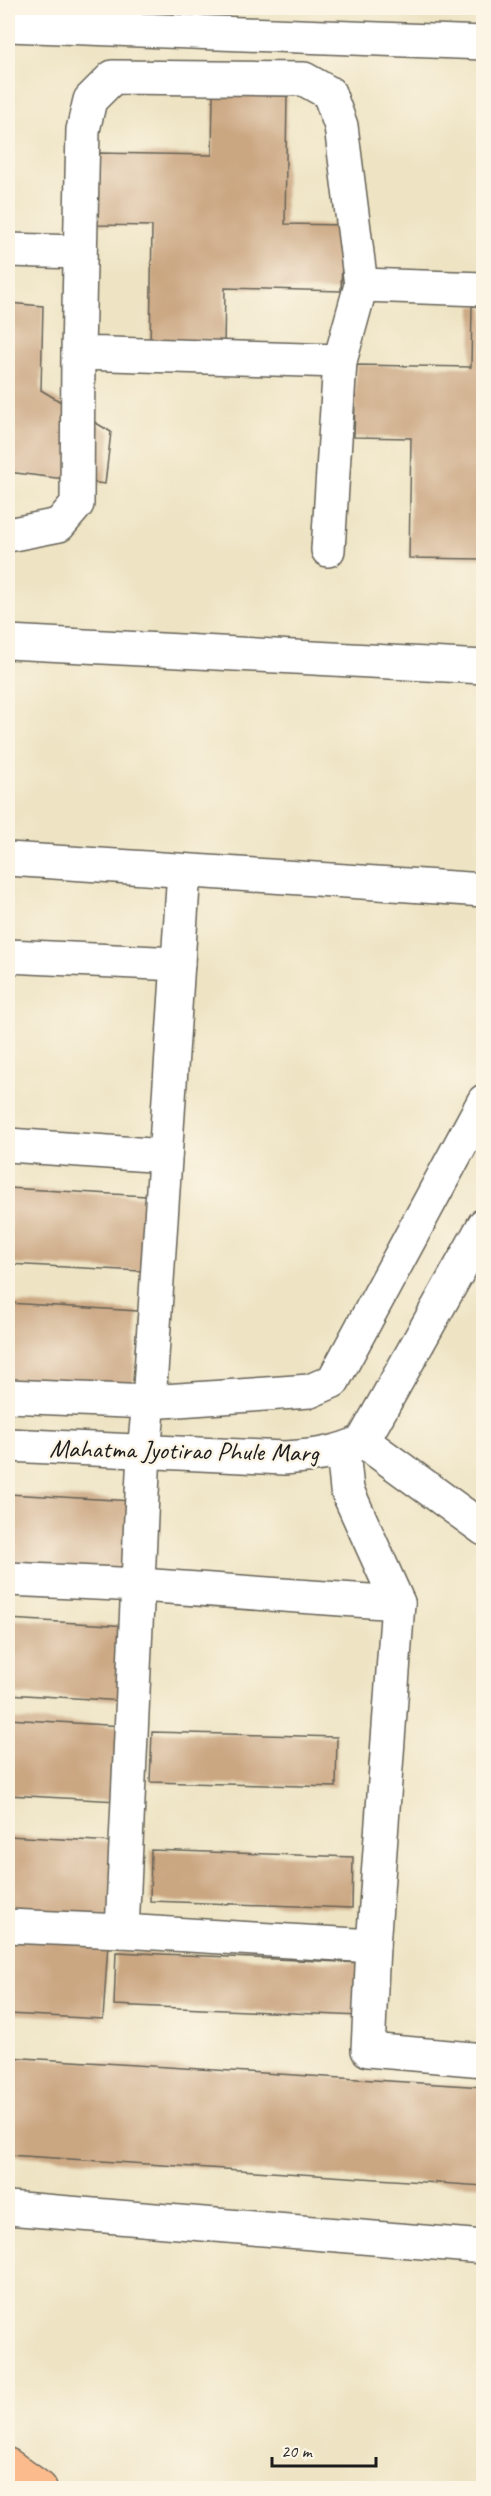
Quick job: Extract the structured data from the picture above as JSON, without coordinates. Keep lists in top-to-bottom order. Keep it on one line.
{"streets":{"street":["Mahatma Jyotirao Phule Marg"]},"scale_bar":"20 m"}
